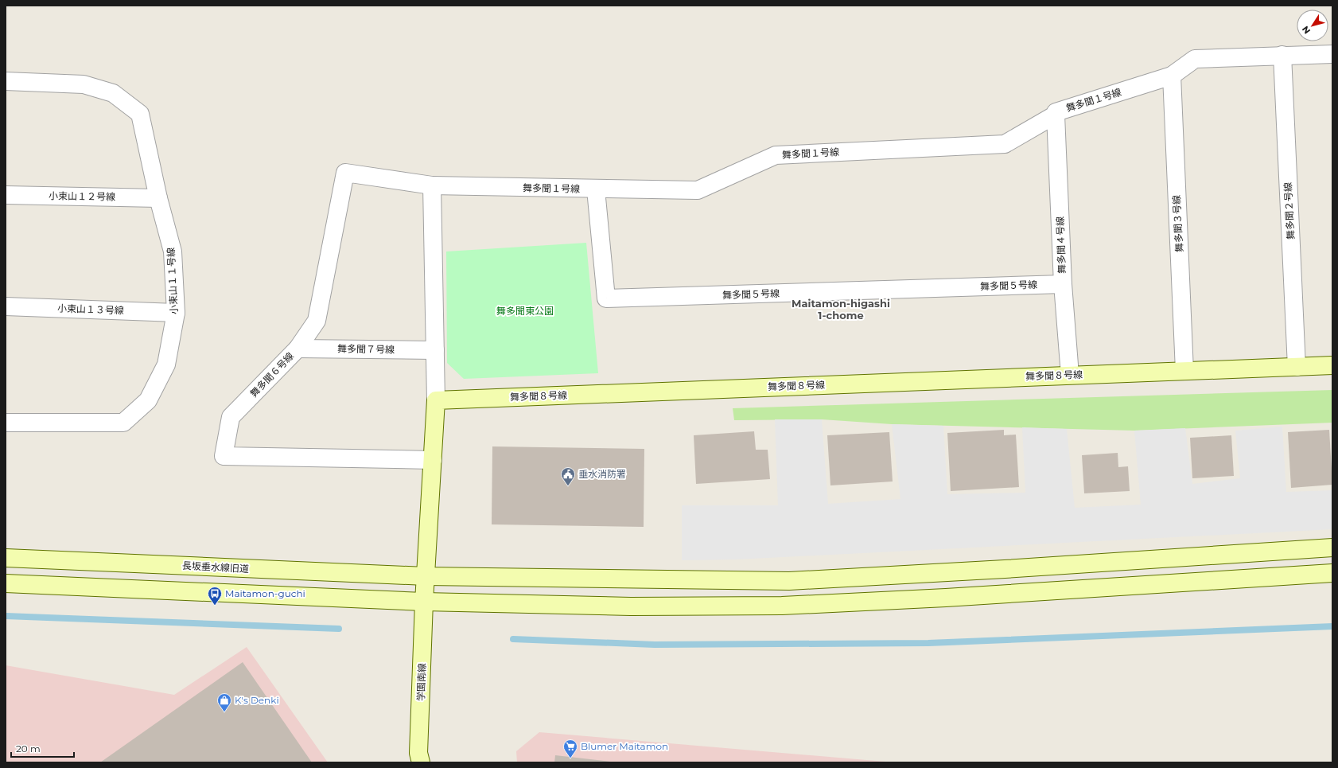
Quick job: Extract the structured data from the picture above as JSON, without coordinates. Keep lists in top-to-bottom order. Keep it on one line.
{"streets":{"street":["舞多聞１号線","小束山１２号線","舞多聞２号線","舞多聞３号線","舞多聞４号線","小束山１１号線","舞多聞５号線","小束山１３号線","舞多聞７号線","舞多聞６号線","舞多聞８号線","長坂垂水線旧道","学園南線"]},"crossings":[["舞多聞１号線","舞多聞２号線"],["舞多聞１号線","舞多聞３号線"],["舞多聞１号線","舞多聞４号線"],["舞多聞１号線","舞多聞５号線"],["舞多聞１号線","舞多聞６号線"],["小束山１２号線","小束山１１号線"],["舞多聞２号線","舞多聞８号線"],["舞多聞３号線","舞多聞８号線"],["舞多聞４号線","舞多聞５号線"],["舞多聞４号線","舞多聞８号線"],["小束山１１号線","小束山１３号線"],["舞多聞７号線","舞多聞６号線"],["長坂垂水線旧道","学園南線"]],"districts":["Maitamon-higashi 1-chome"],"parks":["舞多聞東公園"],"places":{"public building":["垂水消防署"],"bus stop":["Maitamon-guchi"],"shop":["K's Denki"],"supermarket":["Blumer Maitamon"]},"scale_bar":"20 m","north":"bottom left"}
